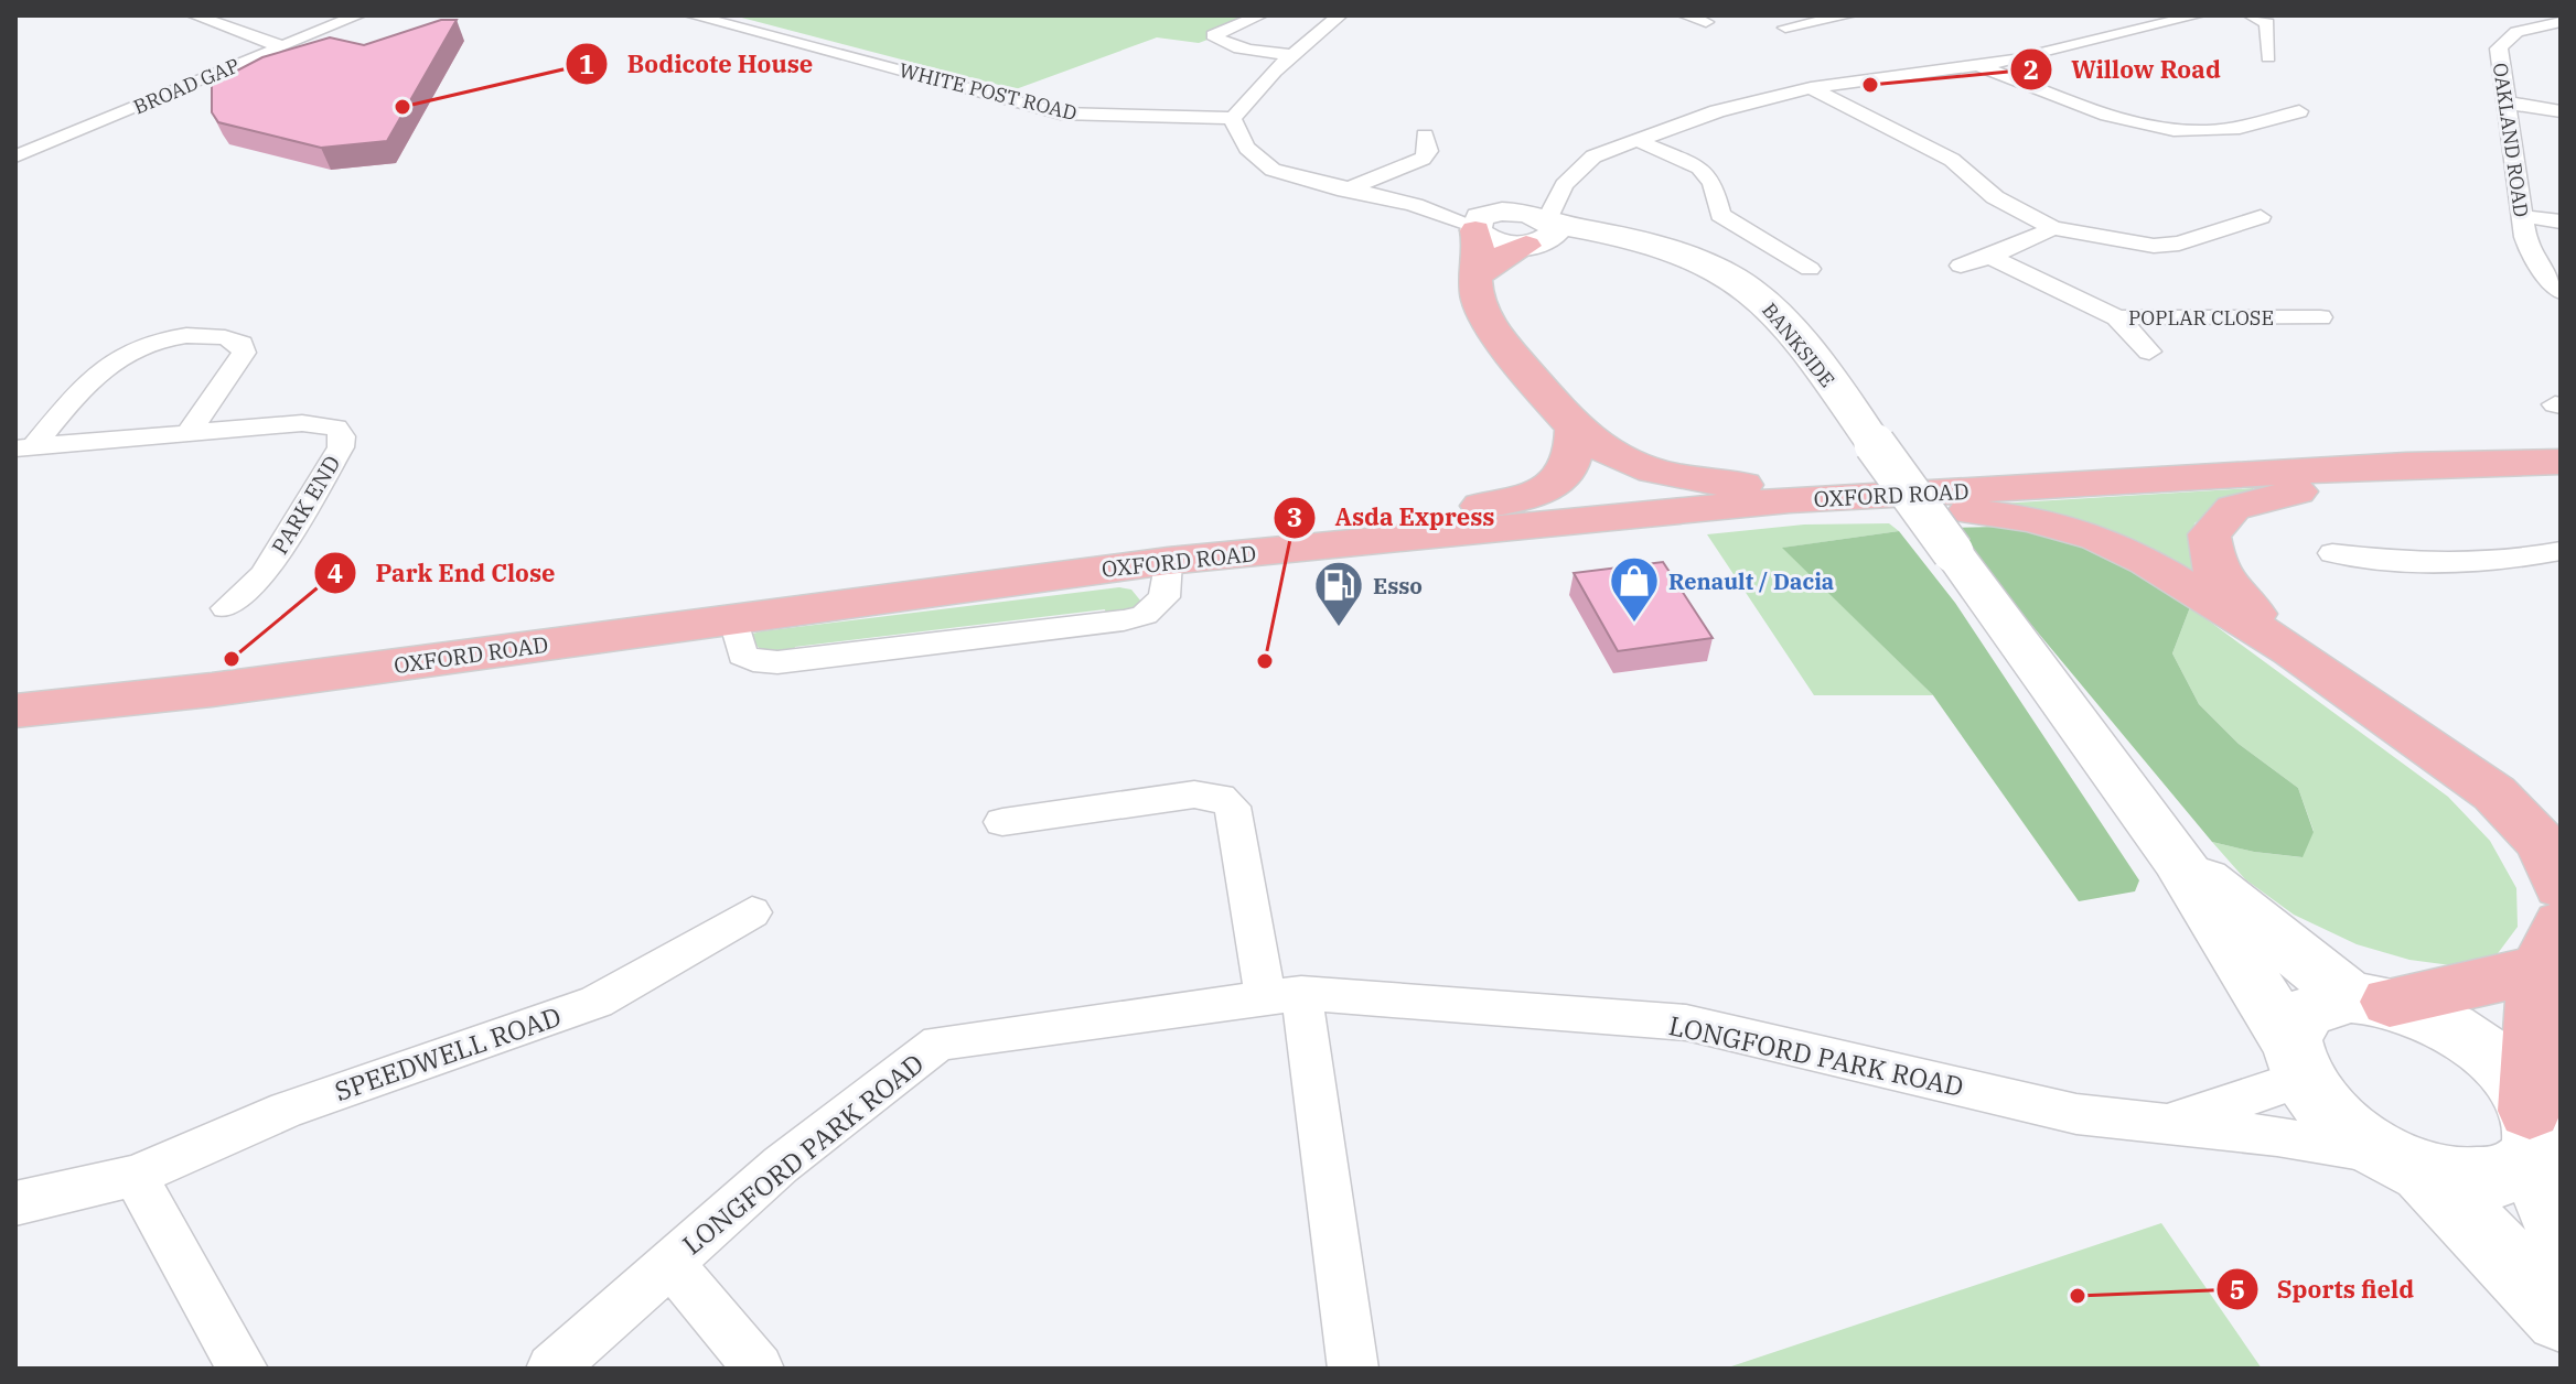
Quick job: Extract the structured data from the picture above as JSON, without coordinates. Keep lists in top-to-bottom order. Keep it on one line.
{"streets":{"main road":["OXFORD ROAD"],"street":["BROAD GAP","WHITE POST ROAD","OAKLAND ROAD","POPLAR CLOSE","BANKSIDE","PARK END","SPEEDWELL ROAD","LONGFORD PARK ROAD"]},"places":{"other":["Willow Road","Bodicote House","Park End Close","Asda Express","Sports field"],"shop":["Renault / Dacia"],"fuel station":["Esso"]}}
